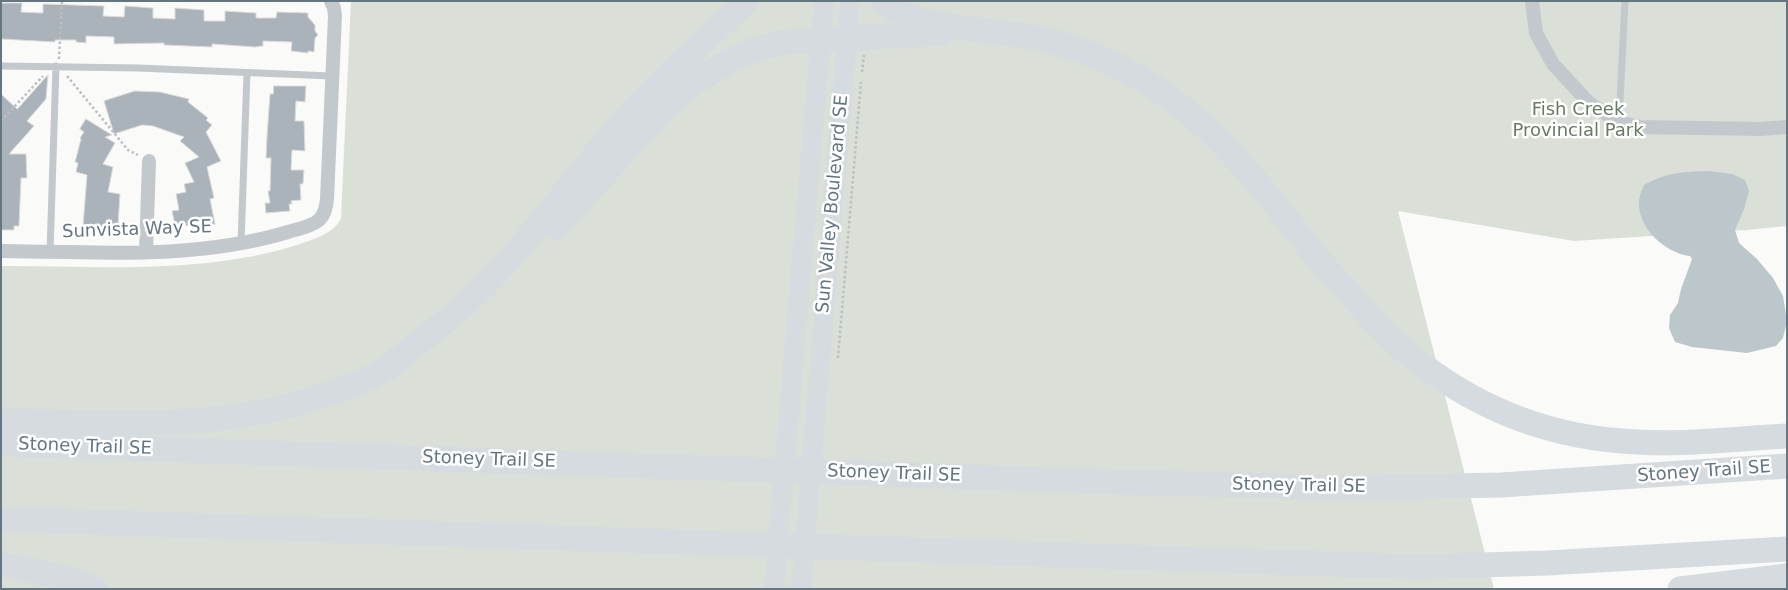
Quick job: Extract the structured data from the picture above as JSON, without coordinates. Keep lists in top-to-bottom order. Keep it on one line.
{"streets":{"highway":["Stoney Trail SE"],"main road":["Sun Valley Boulevard SE"],"street":["Sunvista Way SE"]},"parks":["Fish Creek Provincial Park"]}
